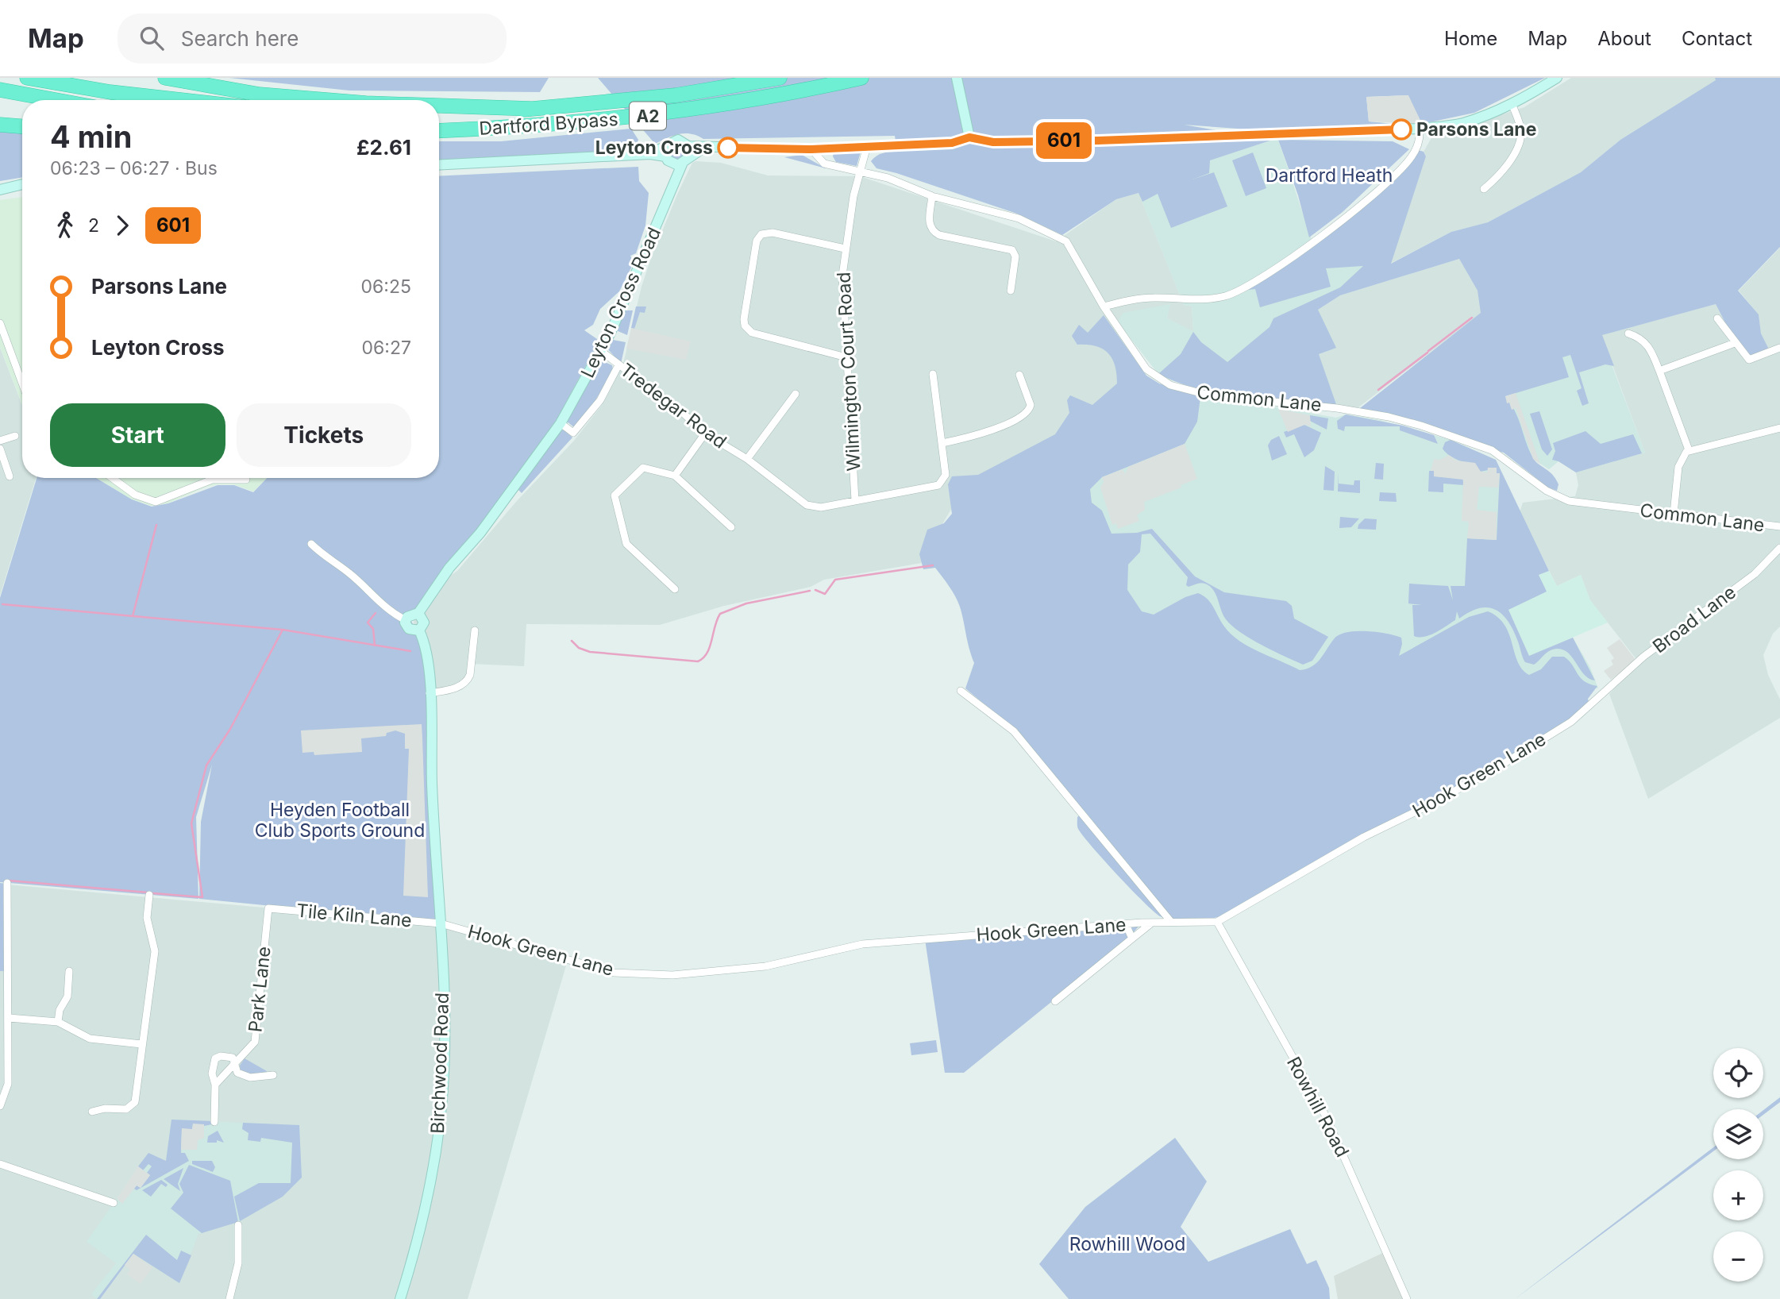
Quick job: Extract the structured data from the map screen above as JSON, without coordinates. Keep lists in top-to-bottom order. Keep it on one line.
{"streets":{"highway":["A2","Dartford Bypass"],"street":["Leyton Cross Road","Wilmington Court Road","Common Lane","Tredegar Road","Broad Lane","Hook Green Lane","Tile Kiln Lane","Park Lane","Birchwood Road","Rowhill Road"]},"crossings":[["Leyton Cross Road","Tredegar Road"],["Wilmington Court Road","Common Lane"],["Wilmington Court Road","Tredegar Road"],["Broad Lane","Hook Green Lane"],["Hook Green Lane","Tile Kiln Lane"],["Hook Green Lane","Birchwood Road"],["Hook Green Lane","Rowhill Road"],["Tile Kiln Lane","Park Lane"],["Tile Kiln Lane","Birchwood Road"]],"parks":["Dartford Heath","Heyden Football Club Sports Ground","Rowhill Wood"],"places":["Parsons Lane","Leyton Cross"],"lines":["bus line 601"],"page":{"header":"Map","search":"Search here","nav":["Home","Map","About","Contact"],"on_map":"601","heading":["4 min","06:23 – 06:27 · Bus","£2.61"],"legs":["2","601"],"list":[{"name":"Parsons Lane","value":"06:25"},{"name":"Leyton Cross","value":"06:27"}],"buttons":["Start","Tickets"],"map_buttons":["+","−"]}}
